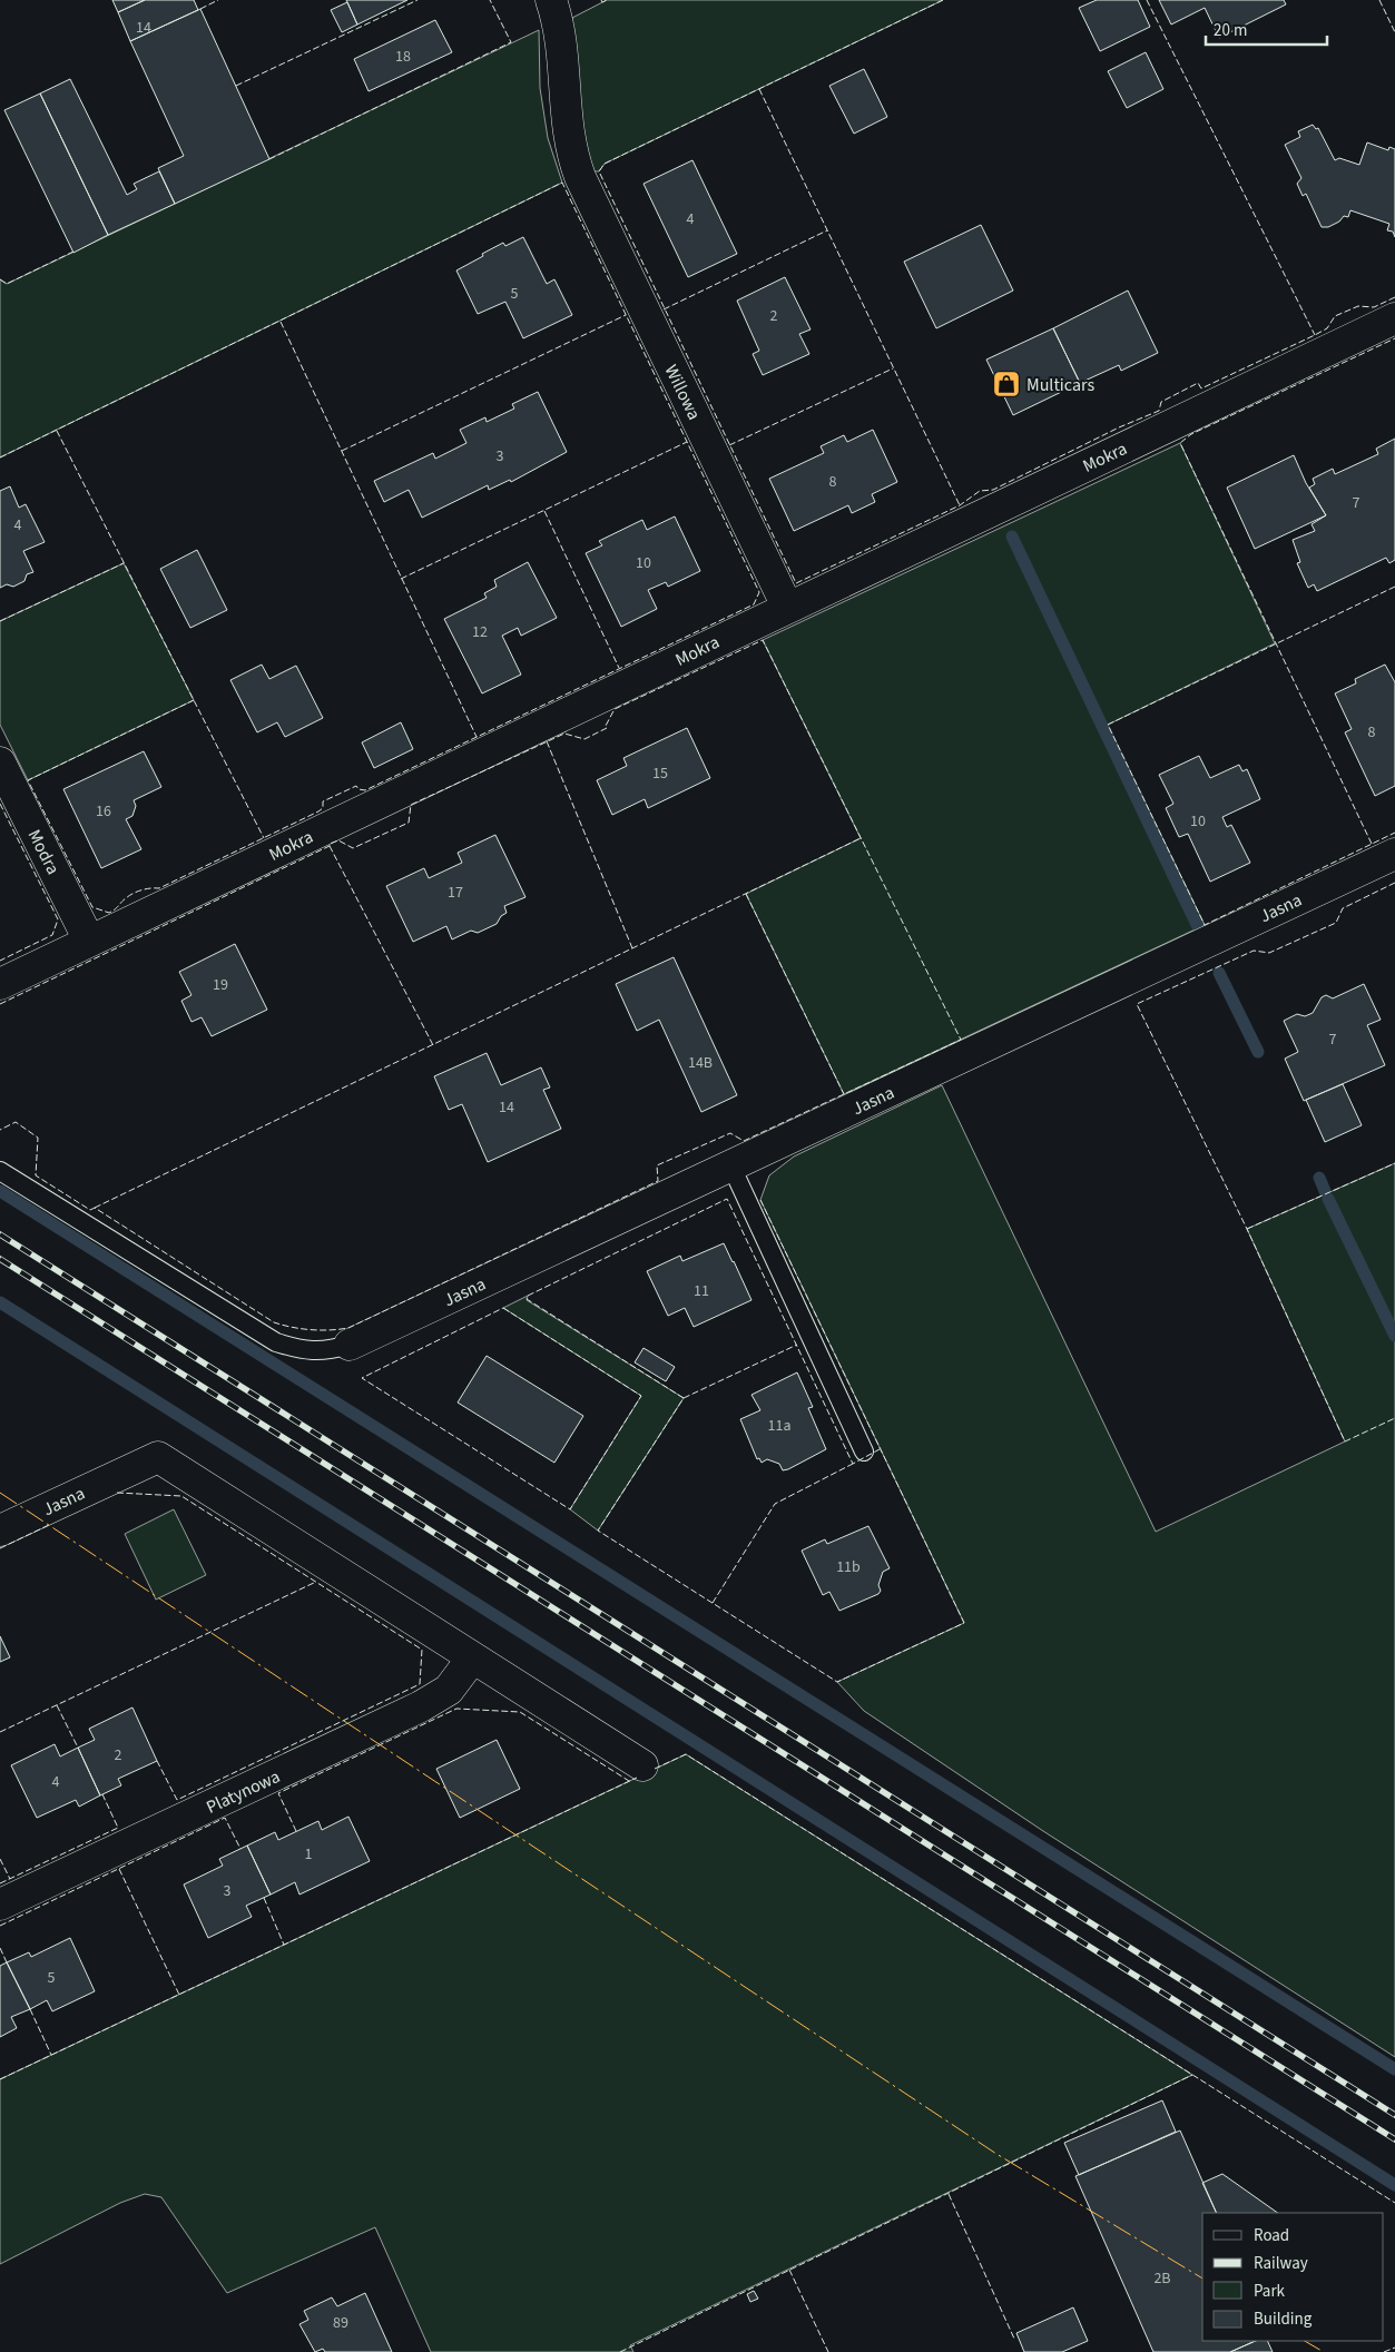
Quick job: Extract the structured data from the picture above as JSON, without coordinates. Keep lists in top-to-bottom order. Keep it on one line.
{"streets":{"street":["Willowa","Mokra","Modra","Jasna","Platynowa"]},"crossings":[["Willowa","Mokra"],["Mokra","Modra"],["Jasna","Platynowa"]],"places":{"shop":["Multicars"]},"house_numbers":["14","18","4","5","2","3","8","7","4","10","12","8","15","16","10","17","19","7","14B","14","11","11a","11b","2","4","1","3","5","2B","89"],"legend":["Road","Railway","Park","Building"],"scale_bar":"20 m"}
